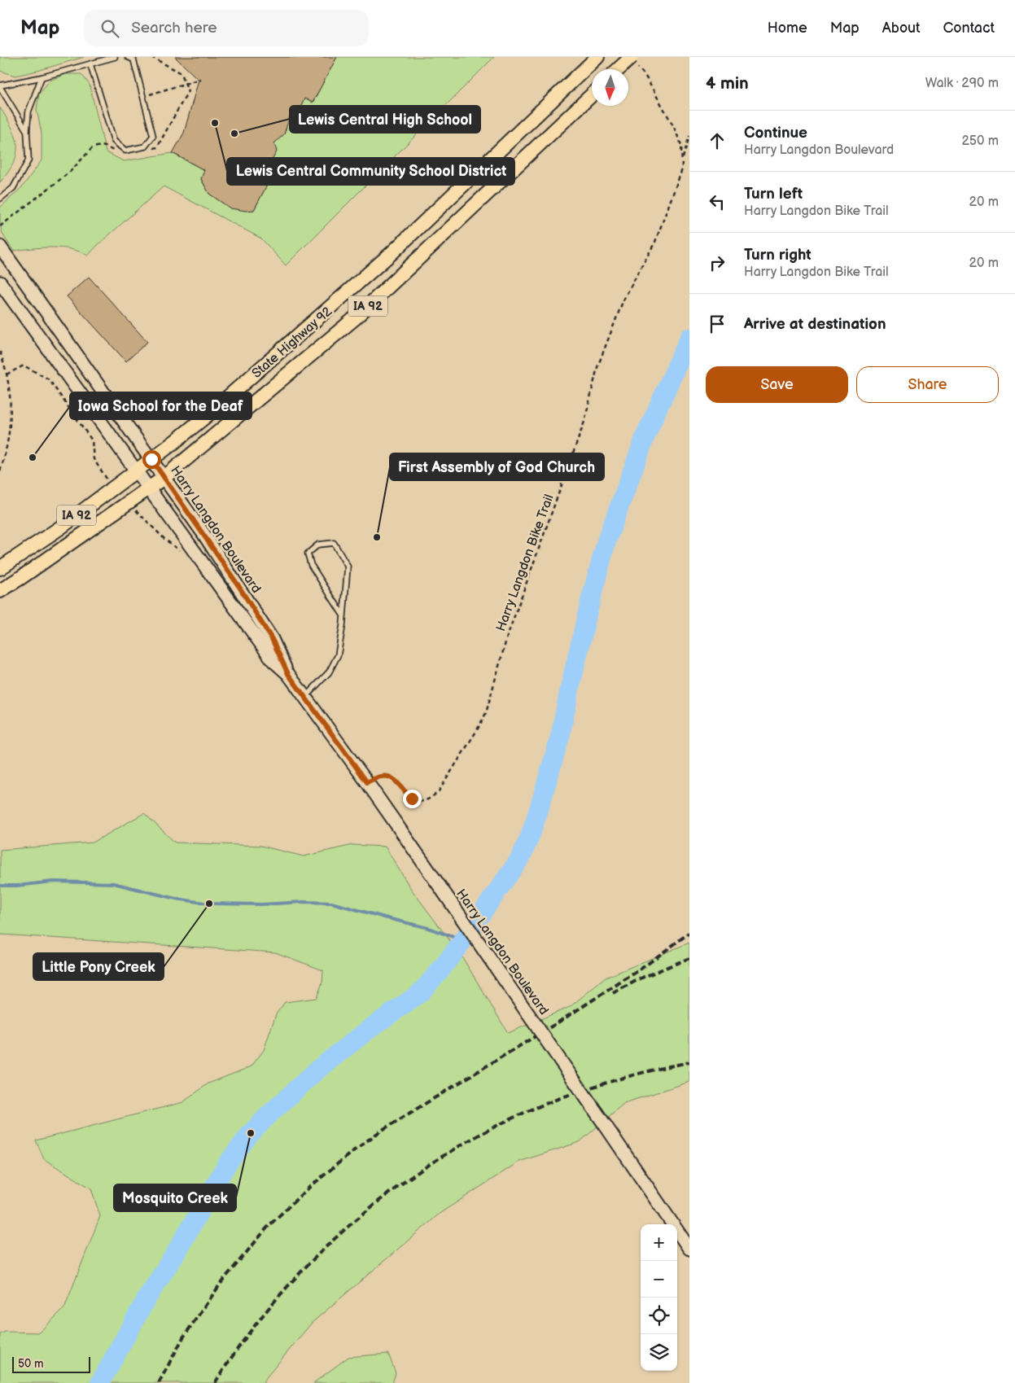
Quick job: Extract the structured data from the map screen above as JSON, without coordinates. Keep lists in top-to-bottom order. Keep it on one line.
{"streets":{"main road":["IA 92","State Highway 92","Harry Langdon Boulevard"],"path":["Harry Langdon Bike Trail"]},"crossings":[["State Highway 92","Harry Langdon Boulevard"],["Harry Langdon Boulevard","Harry Langdon Bike Trail"]],"places":["Lewis Central Community School District","Lewis Central High School","Iowa School for the Deaf","First Assembly of God Church","Little Pony Creek","Mosquito Creek"],"scale_bar":"50 m","north":"bottom","page":{"header":"Map","search":"Search here","nav":["Home","Map","About","Contact"],"heading":["4 min","Walk · 290 m"],"list":[["Continue","Harry Langdon Boulevard","250 m"],["Turn left","Harry Langdon Bike Trail","20 m"],["Turn right","Harry Langdon Bike Trail","20 m"],"Arrive at destination"],"buttons":["Save","Share"],"map_buttons":["+","−"],"scale":"50 m"}}
